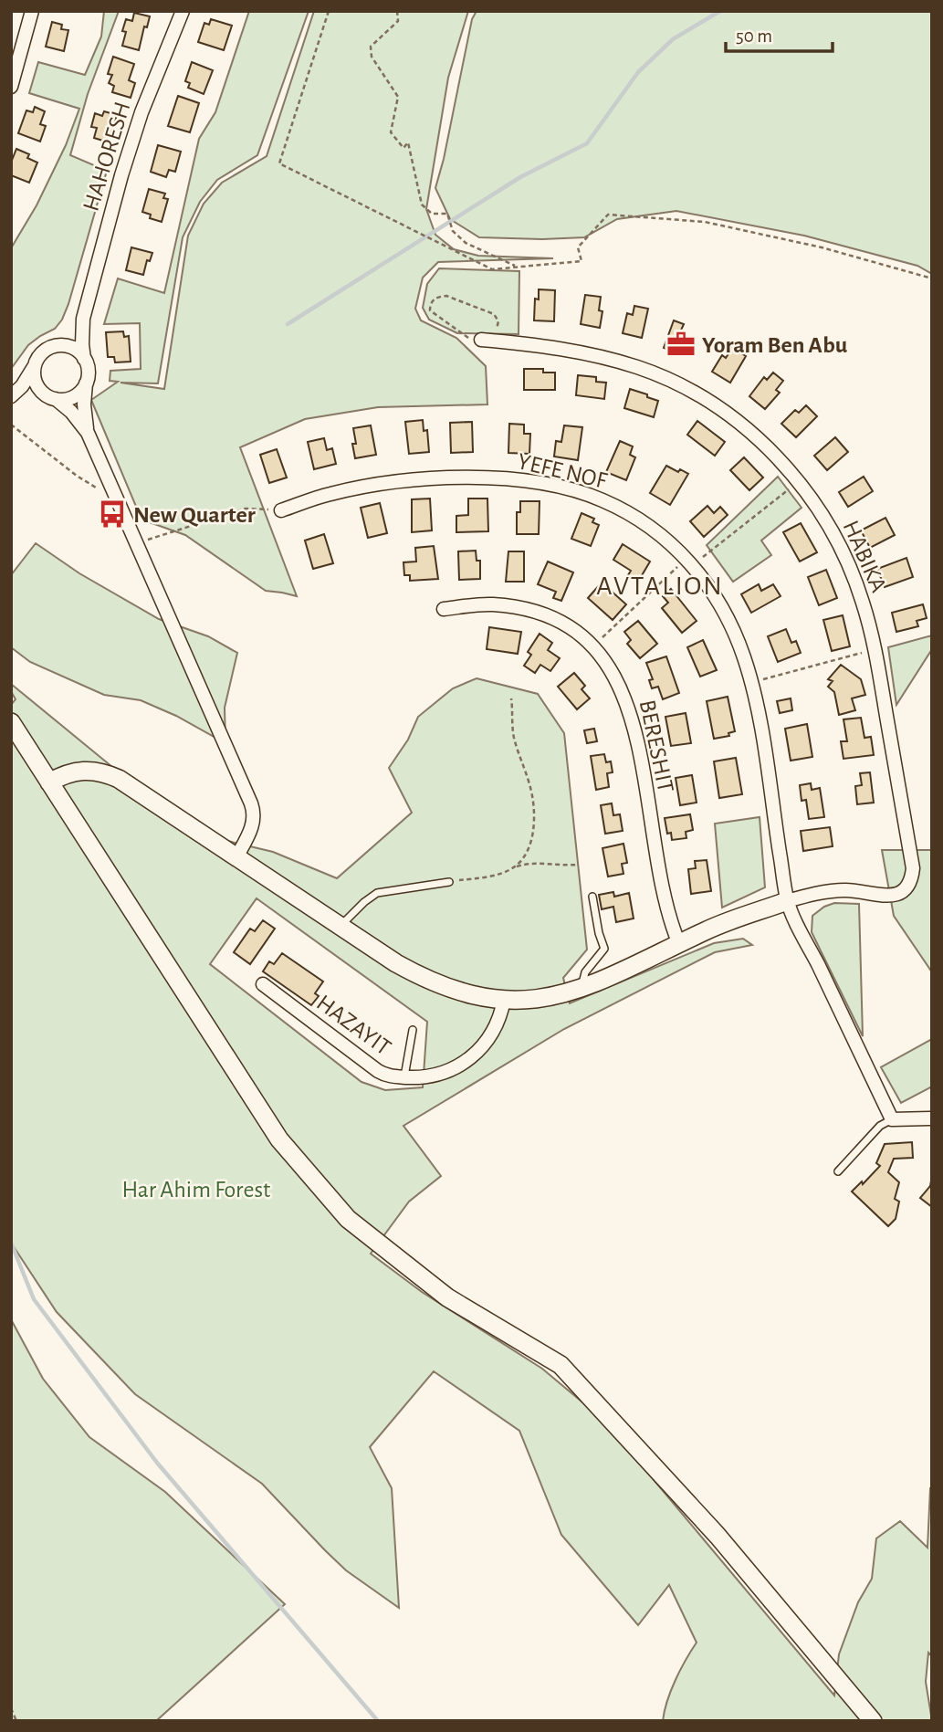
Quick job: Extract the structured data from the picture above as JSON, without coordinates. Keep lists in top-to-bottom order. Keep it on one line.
{"streets":{"street":["HAHORESH","YEFE NOF","HABIKA","BERESHIT","HAZAYIT"]},"crossings":[["YEFE NOF","HABIKA"]],"districts":["AVTALION"],"parks":["Har Ahim Forest"],"places":{"office":["Yoram Ben Abu"],"bus stop":["New Quarter"]},"scale_bar":"50 m"}
